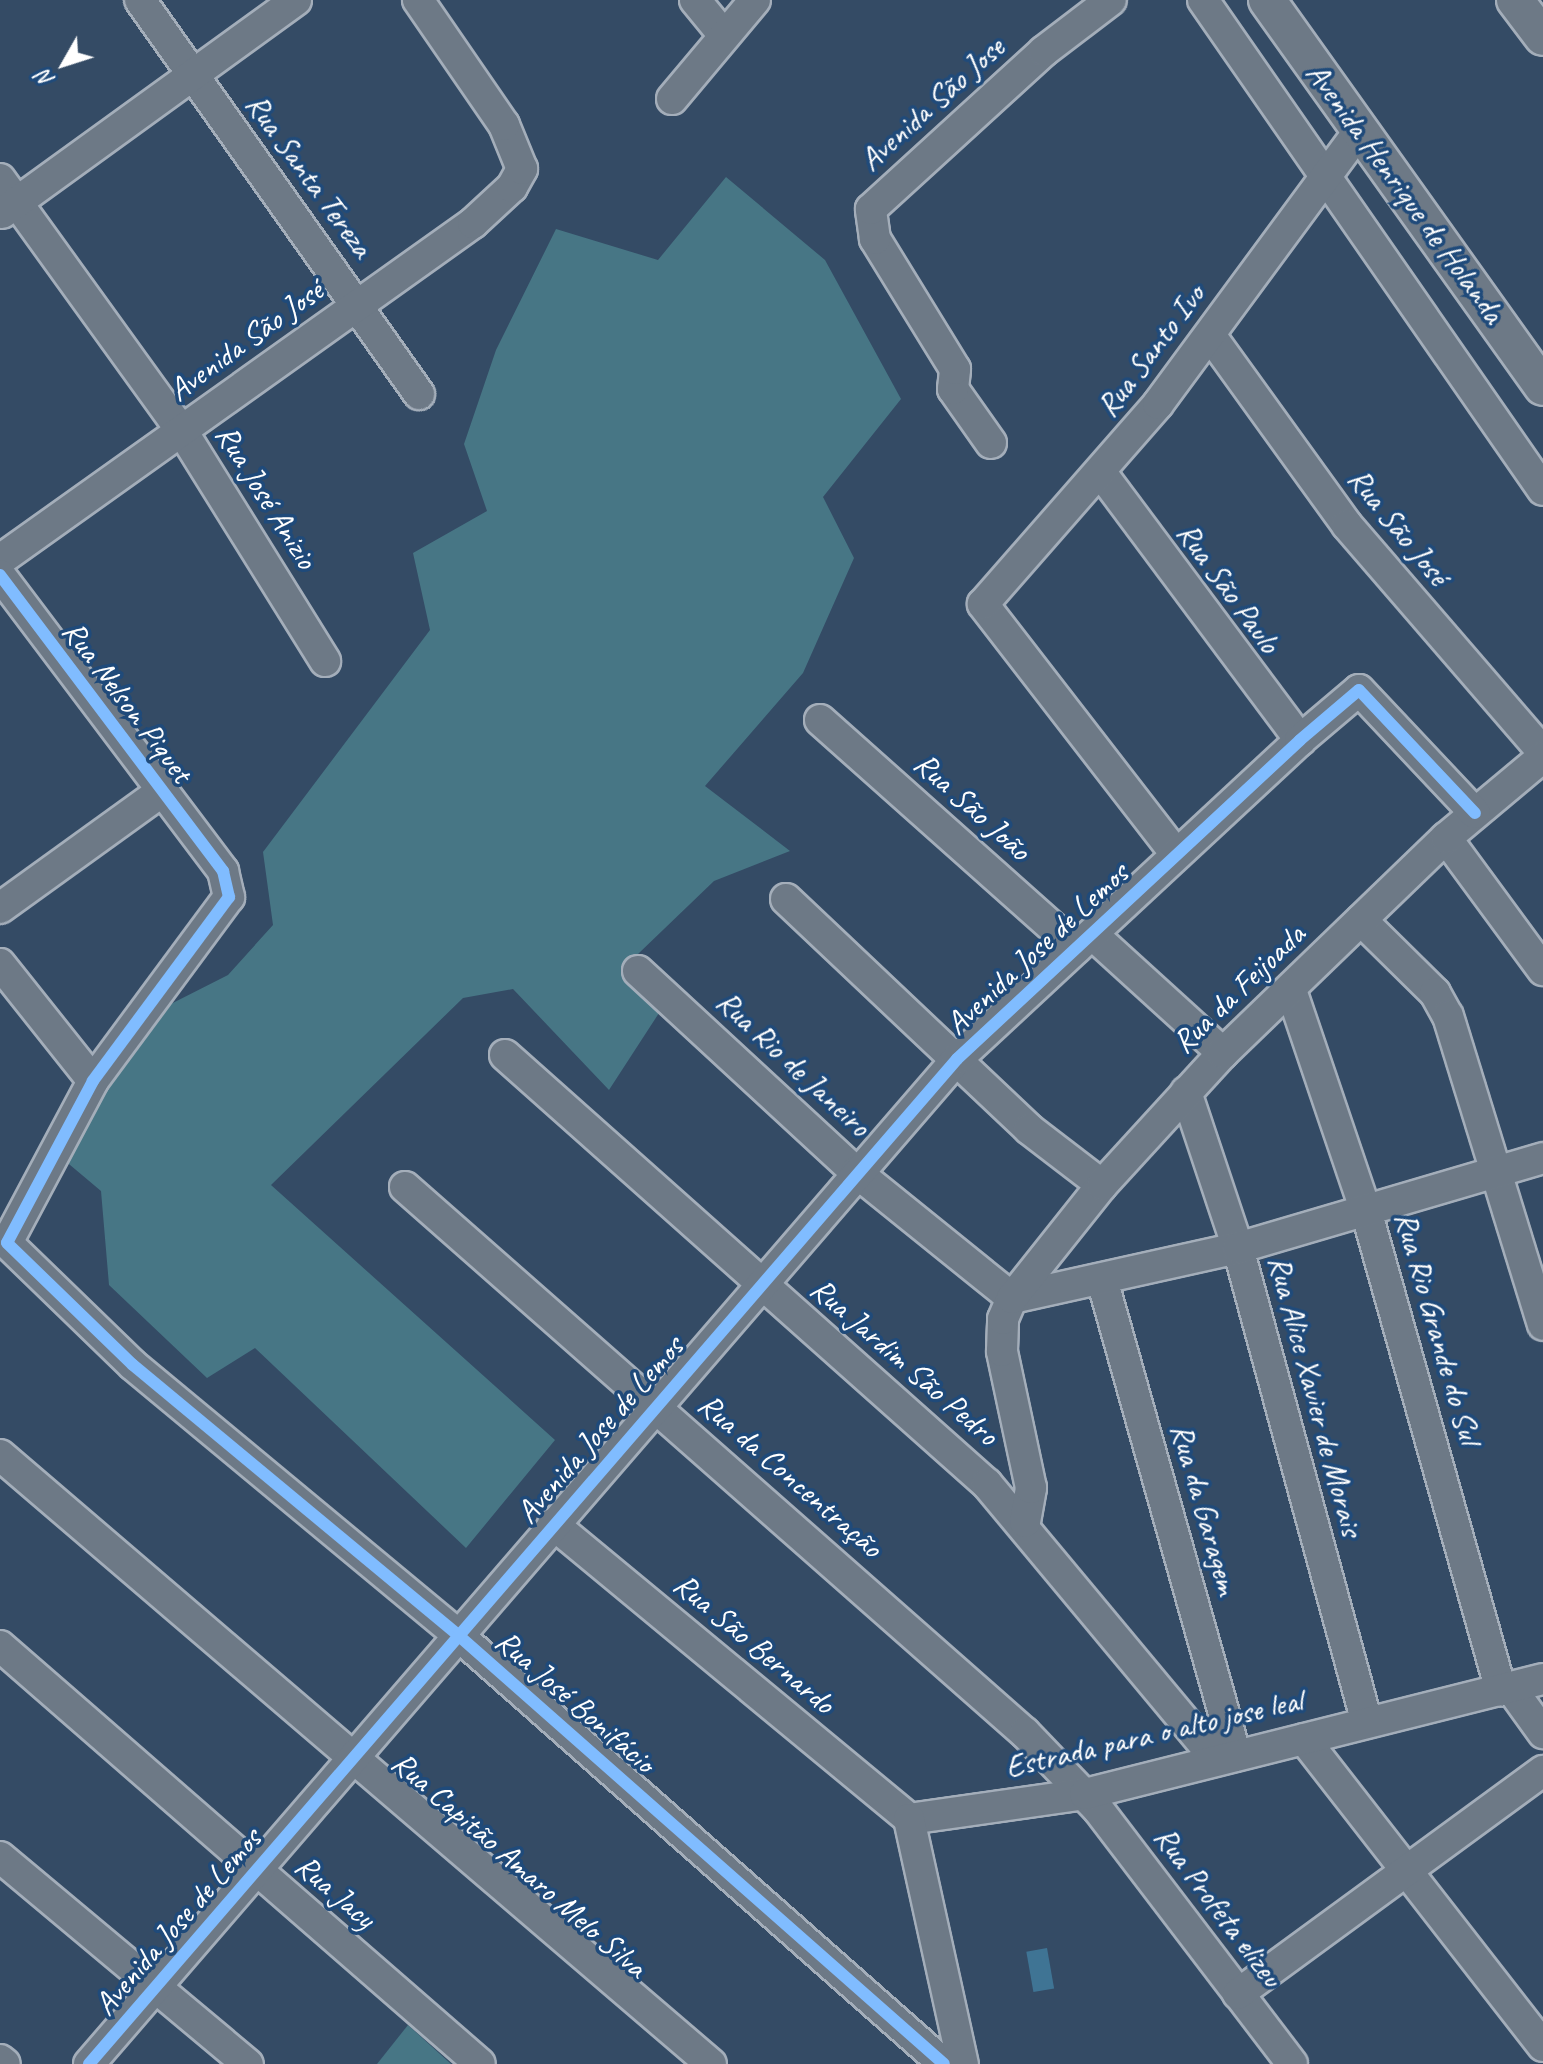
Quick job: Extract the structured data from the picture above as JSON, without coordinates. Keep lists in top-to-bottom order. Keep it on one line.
{"streets":{"main road":["Avenida Henrique de Holanda"],"street":["Avenida São Jose","Rua Santa Tereza","Avenida São José","Rua Santo Ivo","Rua José Anizio","Rua São José","Rua São Paulo","Rua Nelson Piquet","Rua São João","Avenida Jose de Lemos","Rua da Feijoada","Rua Rio de Janeiro","Rua Rio Grande do Sul","Rua Jardim São Pedro","Rua Alice Xavier de Morais","Rua da Concentração","Rua da Garagem","Rua São Bernardo","Rua José Bonifácio","Estrada para o alto jose leal","Rua Capitão Amaro Melo Silva","Rua Jacy","Rua Profeta elizeu"]},"crossings":[["Rua Santa Tereza","Avenida São José"],["Avenida Henrique de Holanda","Rua Santo Ivo"],["Avenida São José","Rua José Anizio"],["Rua Santo Ivo","Rua São José"],["Rua Santo Ivo","Rua São Paulo"],["Rua Santo Ivo","Avenida Jose de Lemos"],["Rua São José","Rua da Feijoada"],["Rua Nelson Piquet","Rua José Bonifácio"],["Rua São João","Avenida Jose de Lemos"],["Rua São João","Rua da Feijoada"],["Avenida Jose de Lemos","Rua Rio de Janeiro"],["Avenida Jose de Lemos","Rua Jardim São Pedro"],["Avenida Jose de Lemos","Rua da Concentração"],["Avenida Jose de Lemos","Rua São Bernardo"],["Avenida Jose de Lemos","Rua José Bonifácio"],["Avenida Jose de Lemos","Rua Capitão Amaro Melo Silva"],["Avenida Jose de Lemos","Rua Jacy"],["Rua da Feijoada","Rua Rio de Janeiro"],["Rua da Feijoada","Rua Rio Grande do Sul"],["Rua da Feijoada","Rua Alice Xavier de Morais"],["Rua Rio Grande do Sul","Estrada para o alto jose leal"],["Rua Jardim São Pedro","Rua da Garagem"],["Rua Jardim São Pedro","Estrada para o alto jose leal"],["Rua Alice Xavier de Morais","Estrada para o alto jose leal"],["Rua da Concentração","Estrada para o alto jose leal"],["Rua da Concentração","Rua Profeta elizeu"],["Rua da Garagem","Estrada para o alto jose leal"],["Rua São Bernardo","Estrada para o alto jose leal"],["Estrada para o alto jose leal","Rua Profeta elizeu"]],"north":"bottom left"}
